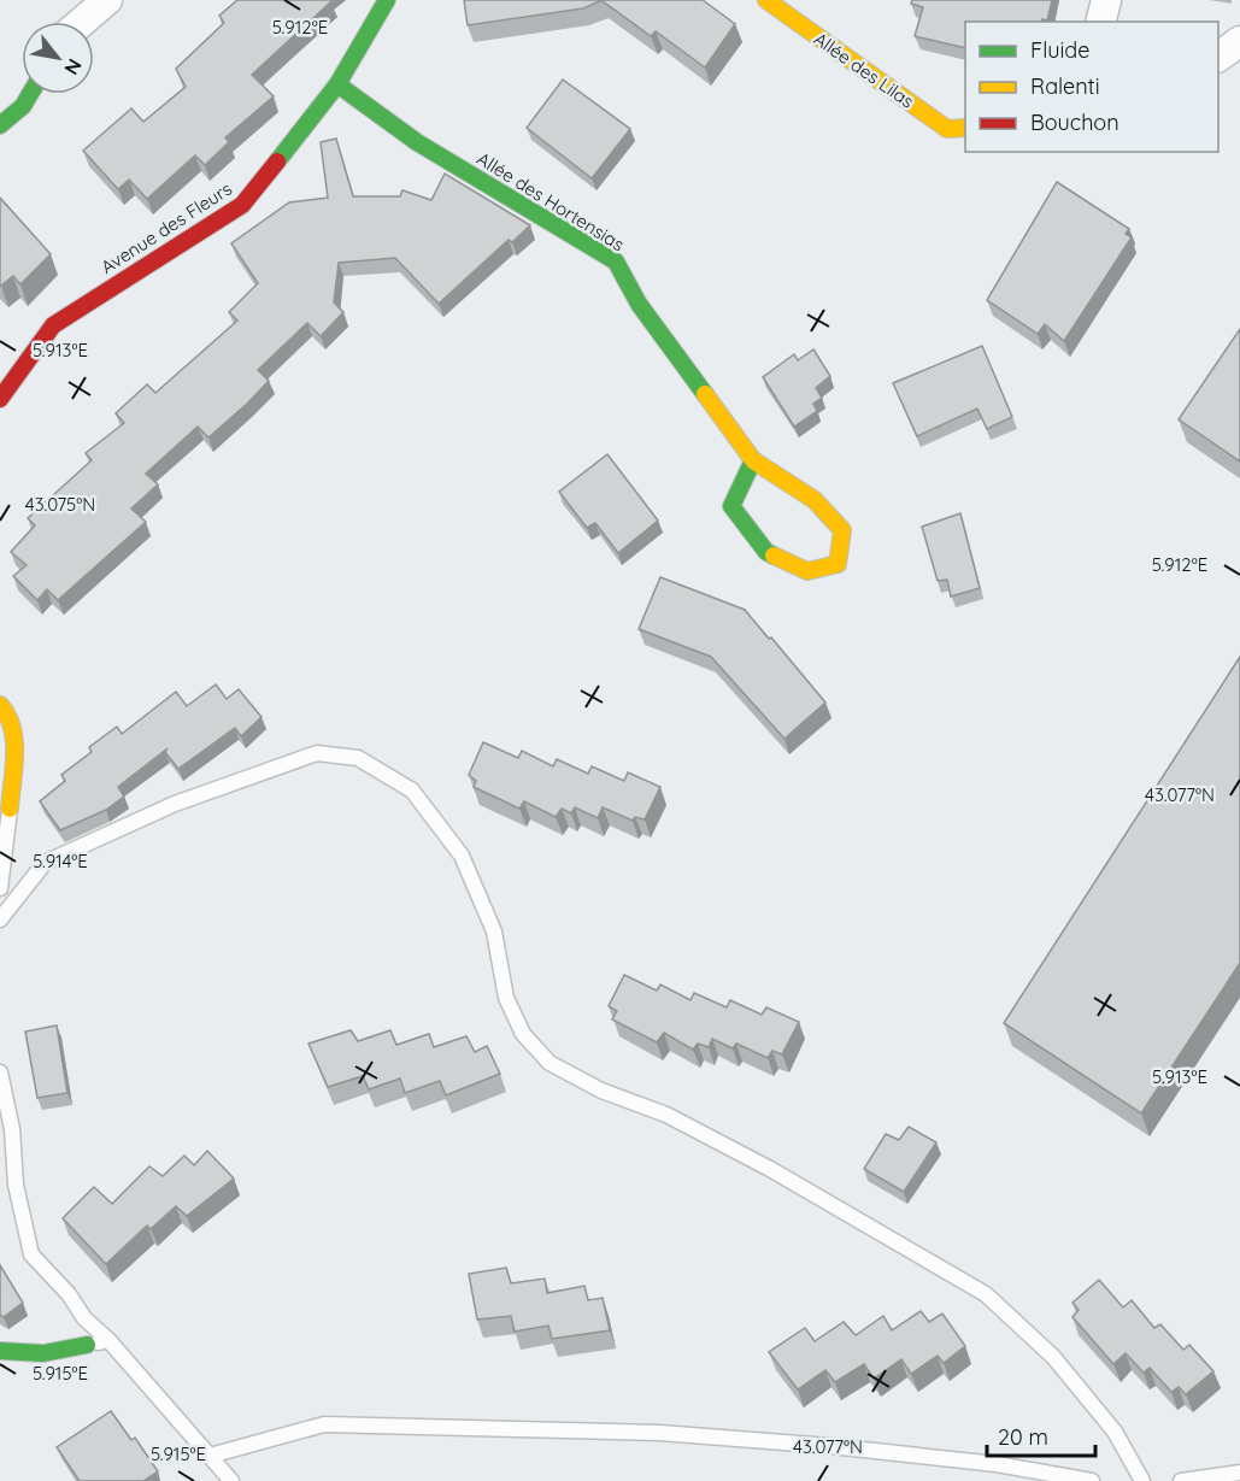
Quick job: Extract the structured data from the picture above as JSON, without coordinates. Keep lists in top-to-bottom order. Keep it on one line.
{"streets":{"street":["Allée des Lilas","Allée des Hortensias","Avenue des Fleurs"]},"crossings":[["Allée des Hortensias","Avenue des Fleurs"]],"legend":["Fluide","Ralenti","Bouchon"],"scale_bar":"20 m","north":"bottom right","coordinates":["5.912°E","5.913°E","43.075°N","43.077°N","5.914°E","5.915°E"]}
